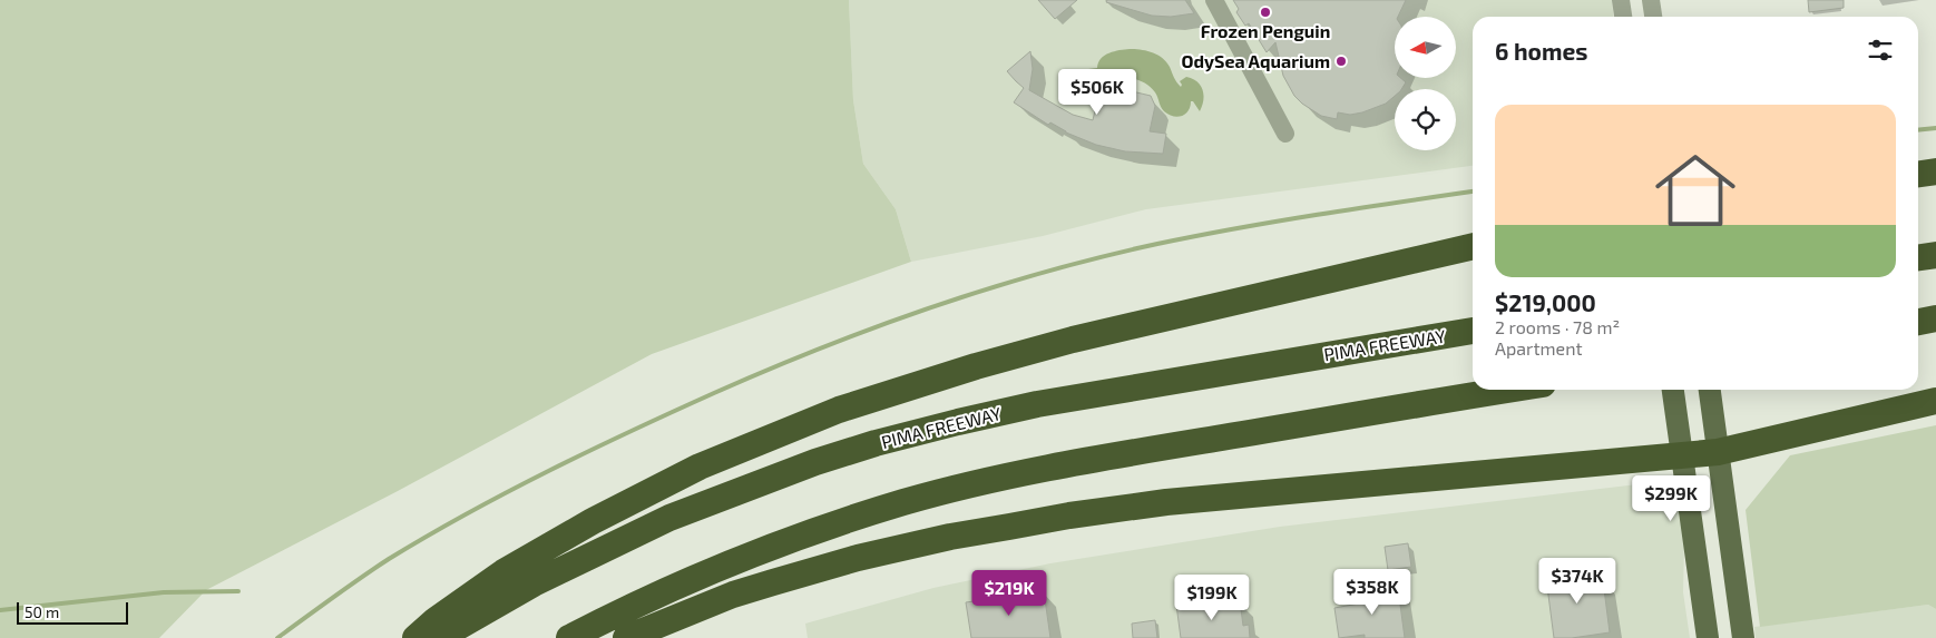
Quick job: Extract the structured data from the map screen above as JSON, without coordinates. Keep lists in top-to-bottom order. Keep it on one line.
{"streets":{"highway":["PIMA FREEWAY"]},"places":["Frozen Penguin","OdySea Aquarium"],"scale_bar":"50 m","north":"left","page":{"heading":"6 homes","price":["$506K","$299K","$374K","$358K","$219K","$199K"],"list":[{"name":"$219,000","note":"2 rooms · 78 m² · Apartment"}],"scale":"50 m"}}
